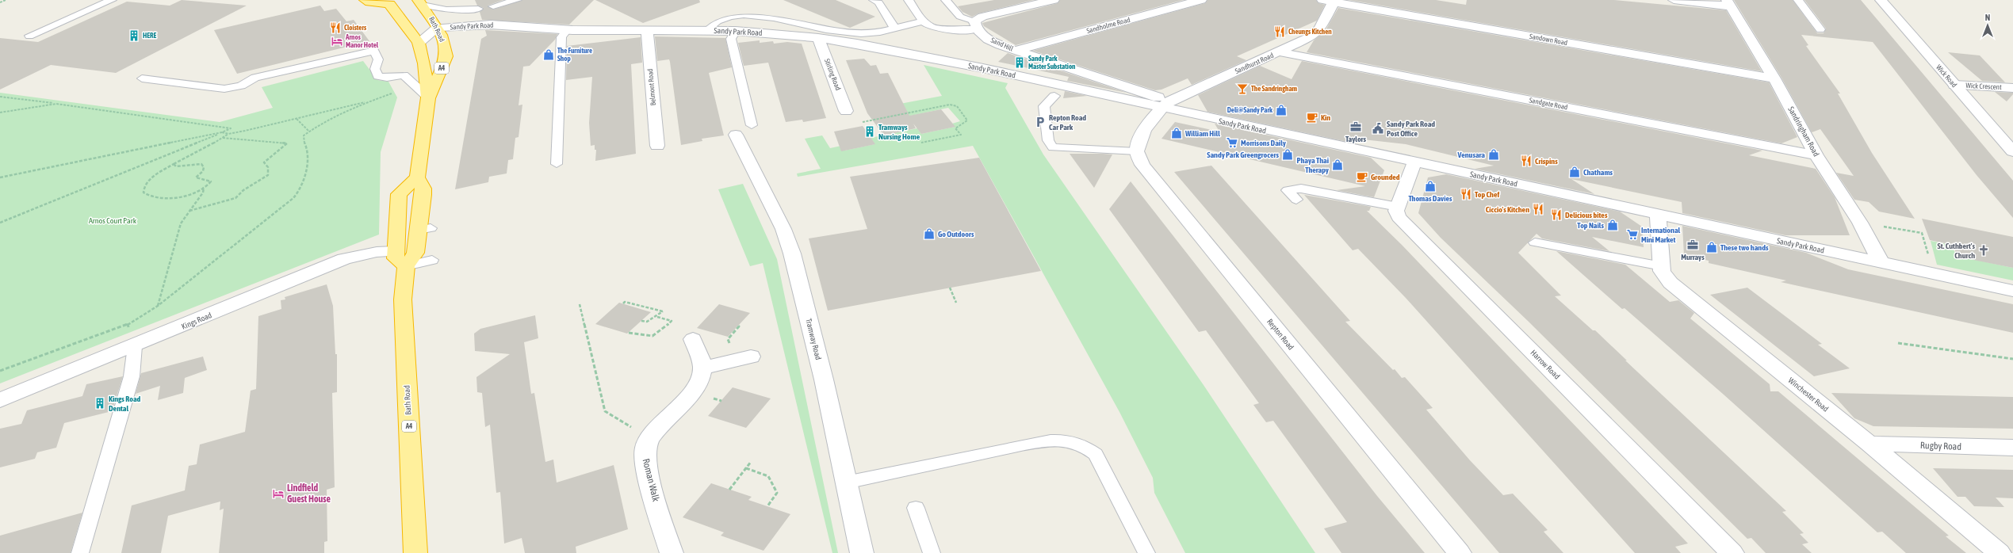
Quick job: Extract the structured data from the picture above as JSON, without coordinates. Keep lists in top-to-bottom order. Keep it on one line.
{"streets":{"highway":["Bath Road","A4"],"street":["Sandholme Road","Sandy Park Road","Sandown Road","Sand Hill","Sandhurst Road","Stirling Road","Wick Road","Wick Crescent","Belmont Road","Sandgate Road","Sandringham Road","Kings Road","Repton Road","Tramway Road","Harrow Road","Winchester Road","Rugby Road","Roman Walk"]},"crossings":[["Sandholme Road","Sand Hill"],["Sandy Park Road","Bath Road"],["Sandy Park Road","Sand Hill"],["Sandy Park Road","Sandhurst Road"],["Sandy Park Road","Stirling Road"],["Sandy Park Road","Belmont Road"],["Sandy Park Road","Sandringham Road"],["Sandy Park Road","Winchester Road"],["Sandown Road","Sandhurst Road"],["Sandown Road","Sandringham Road"],["Sand Hill","Sandhurst Road"],["Sandhurst Road","Sandgate Road"],["Wick Road","Wick Crescent"],["Sandgate Road","Sandringham Road"],["Winchester Road","Rugby Road"]],"parks":["Arnos Court Park"],"places":{"restaurant":["Cloisters","Cheungs Kitchen","Crispins","Top Chef","Ciccio's Kitchen","Delicious bites"],"building":["HERE","Sandy Park Master Substation","Tramways Nursing Home","Kings Road Dental"],"hotel":["Arnos Manor Hotel","Lindfield Guest House"],"shop":["The Furniture Shop","Deli@Sandy Park","William Hill","Sandy Park Greengrocers","Venusara","Phaya Thai Therapy","Chathams","Thomas Davies","Top Nails","Go Outdoors","These two hands"],"bar":["The Sandringham"],"cafe":["Kin","Grounded"],"parking":["Repton Road Car Park"],"office":["Taylors","Murrays"],"public building":["Sandy Park Road Post Office"],"supermarket":["Morrisons Daily","International Mini Market"],"church":["St. Cuthbert's Church"]},"north":"top"}
